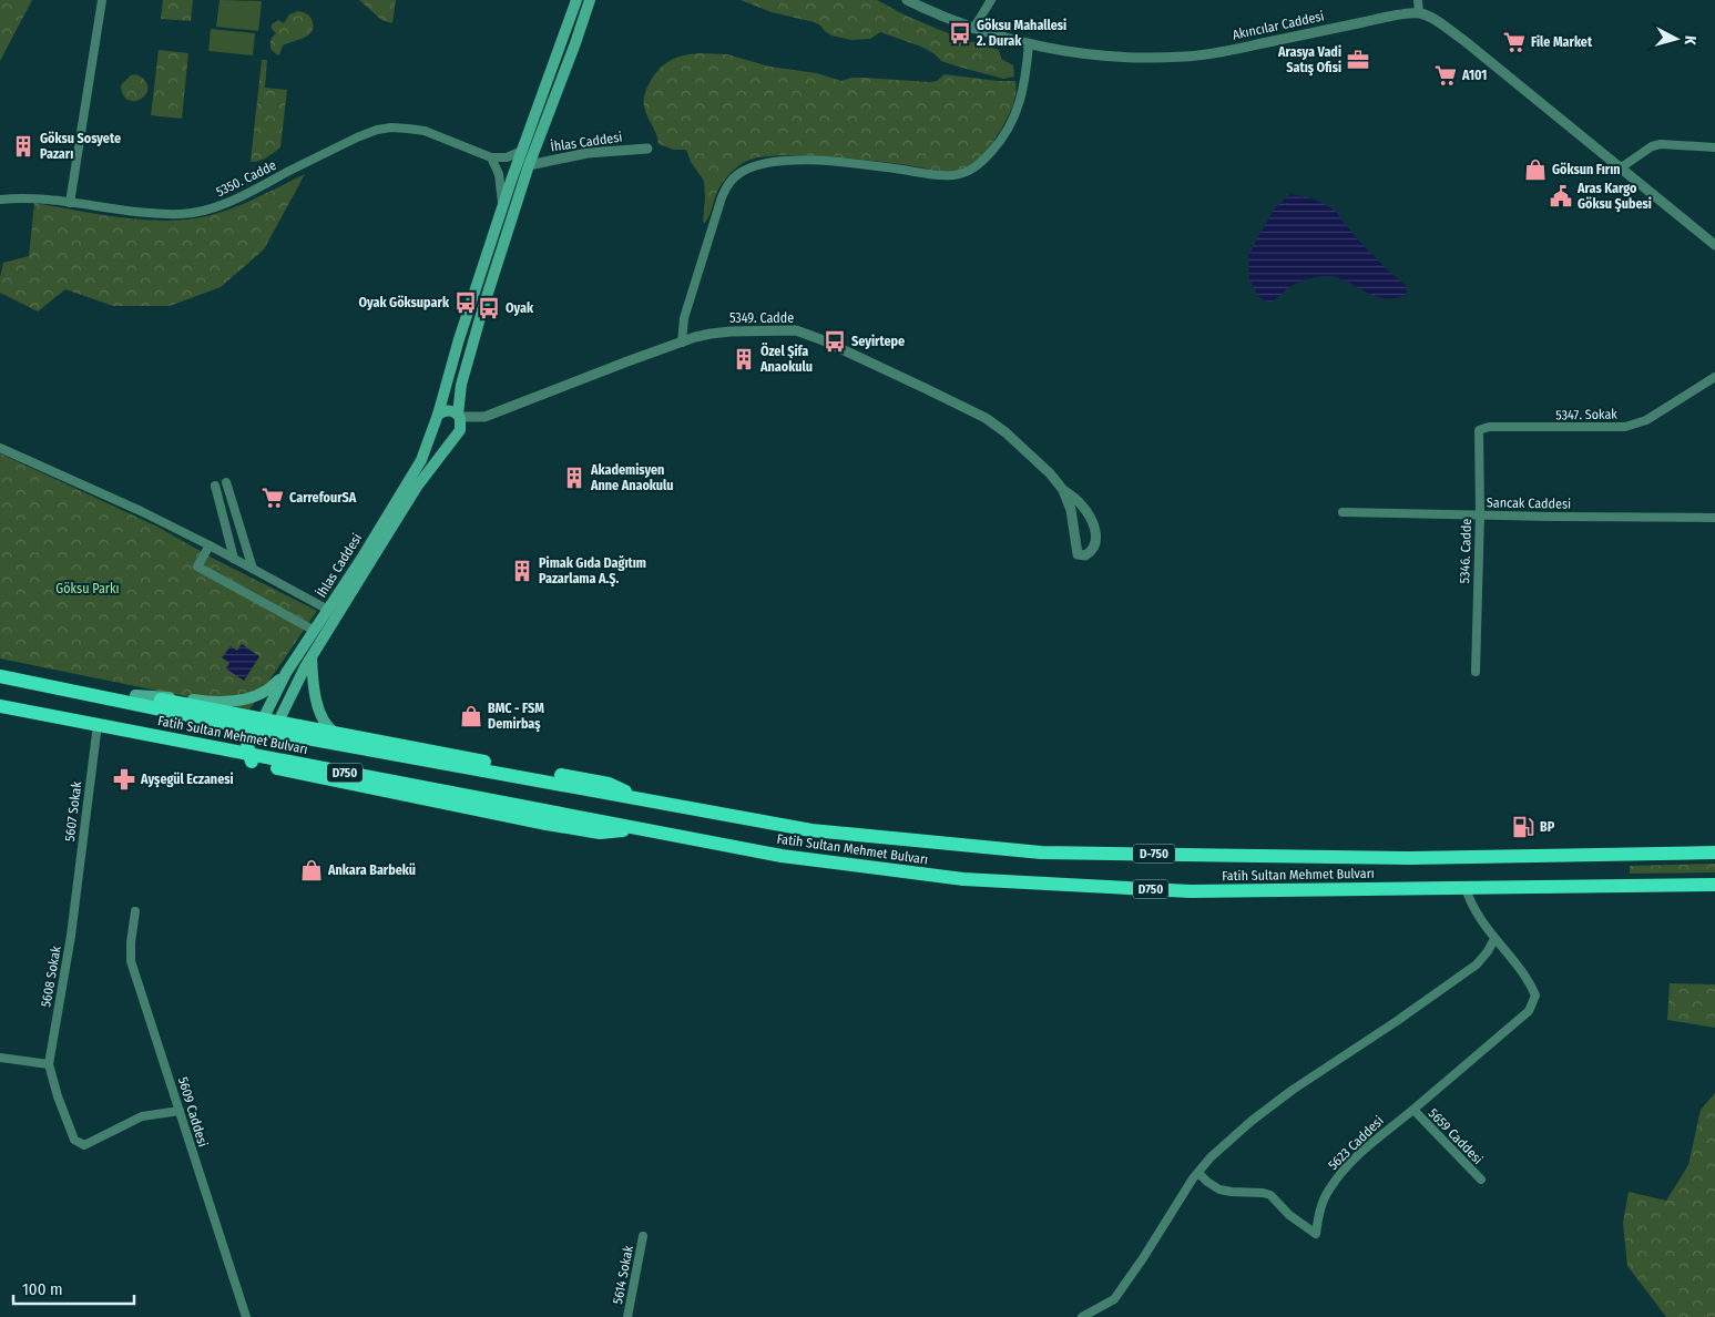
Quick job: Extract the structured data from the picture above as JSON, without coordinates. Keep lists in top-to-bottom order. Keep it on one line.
{"streets":{"highway":["Fatih Sultan Mehmet Bulvarı","D750","D-750"],"main road":["İhlas Caddesi"],"street":["Akıncılar Caddesi","5350. Cadde","5349. Cadde","5347. Sokak","Sancak Caddesi","5346. Cadde","5607 Sokak","5608 Sokak","5609 Caddesi","5659 Caddesi","5623 Caddesi","5614 Sokak"]},"crossings":[["İhlas Caddesi","5349. Cadde"],["5347. Sokak","5346. Cadde"],["Sancak Caddesi","5346. Cadde"],["5607 Sokak","5608 Sokak"],["5659 Caddesi","5623 Caddesi"]],"parks":["Göksu Parkı"],"places":{"bus stop":["Göksu Mahallesi 2. Durak","Oyak Göksupark","Oyak","Seyirtepe"],"supermarket":["File Market","A101","CarrefourSA"],"office":["Arasya Vadi Satış Ofisi"],"building":["Göksu Sosyete Pazarı","Özel Şifa Anaokulu","Akademisyen Anne Anaokulu","Pimak Gıda Dağıtım Pazarlama A.Ş."],"shop":["Göksun Fırın","BMC - FSM Demirbaş","Ankara Barbekü"],"public building":["Aras Kargo Göksu Şubesi"],"pharmacy":["Ayşegül Eczanesi"],"fuel station":["BP"]},"scale_bar":"100 m","north":"right"}
